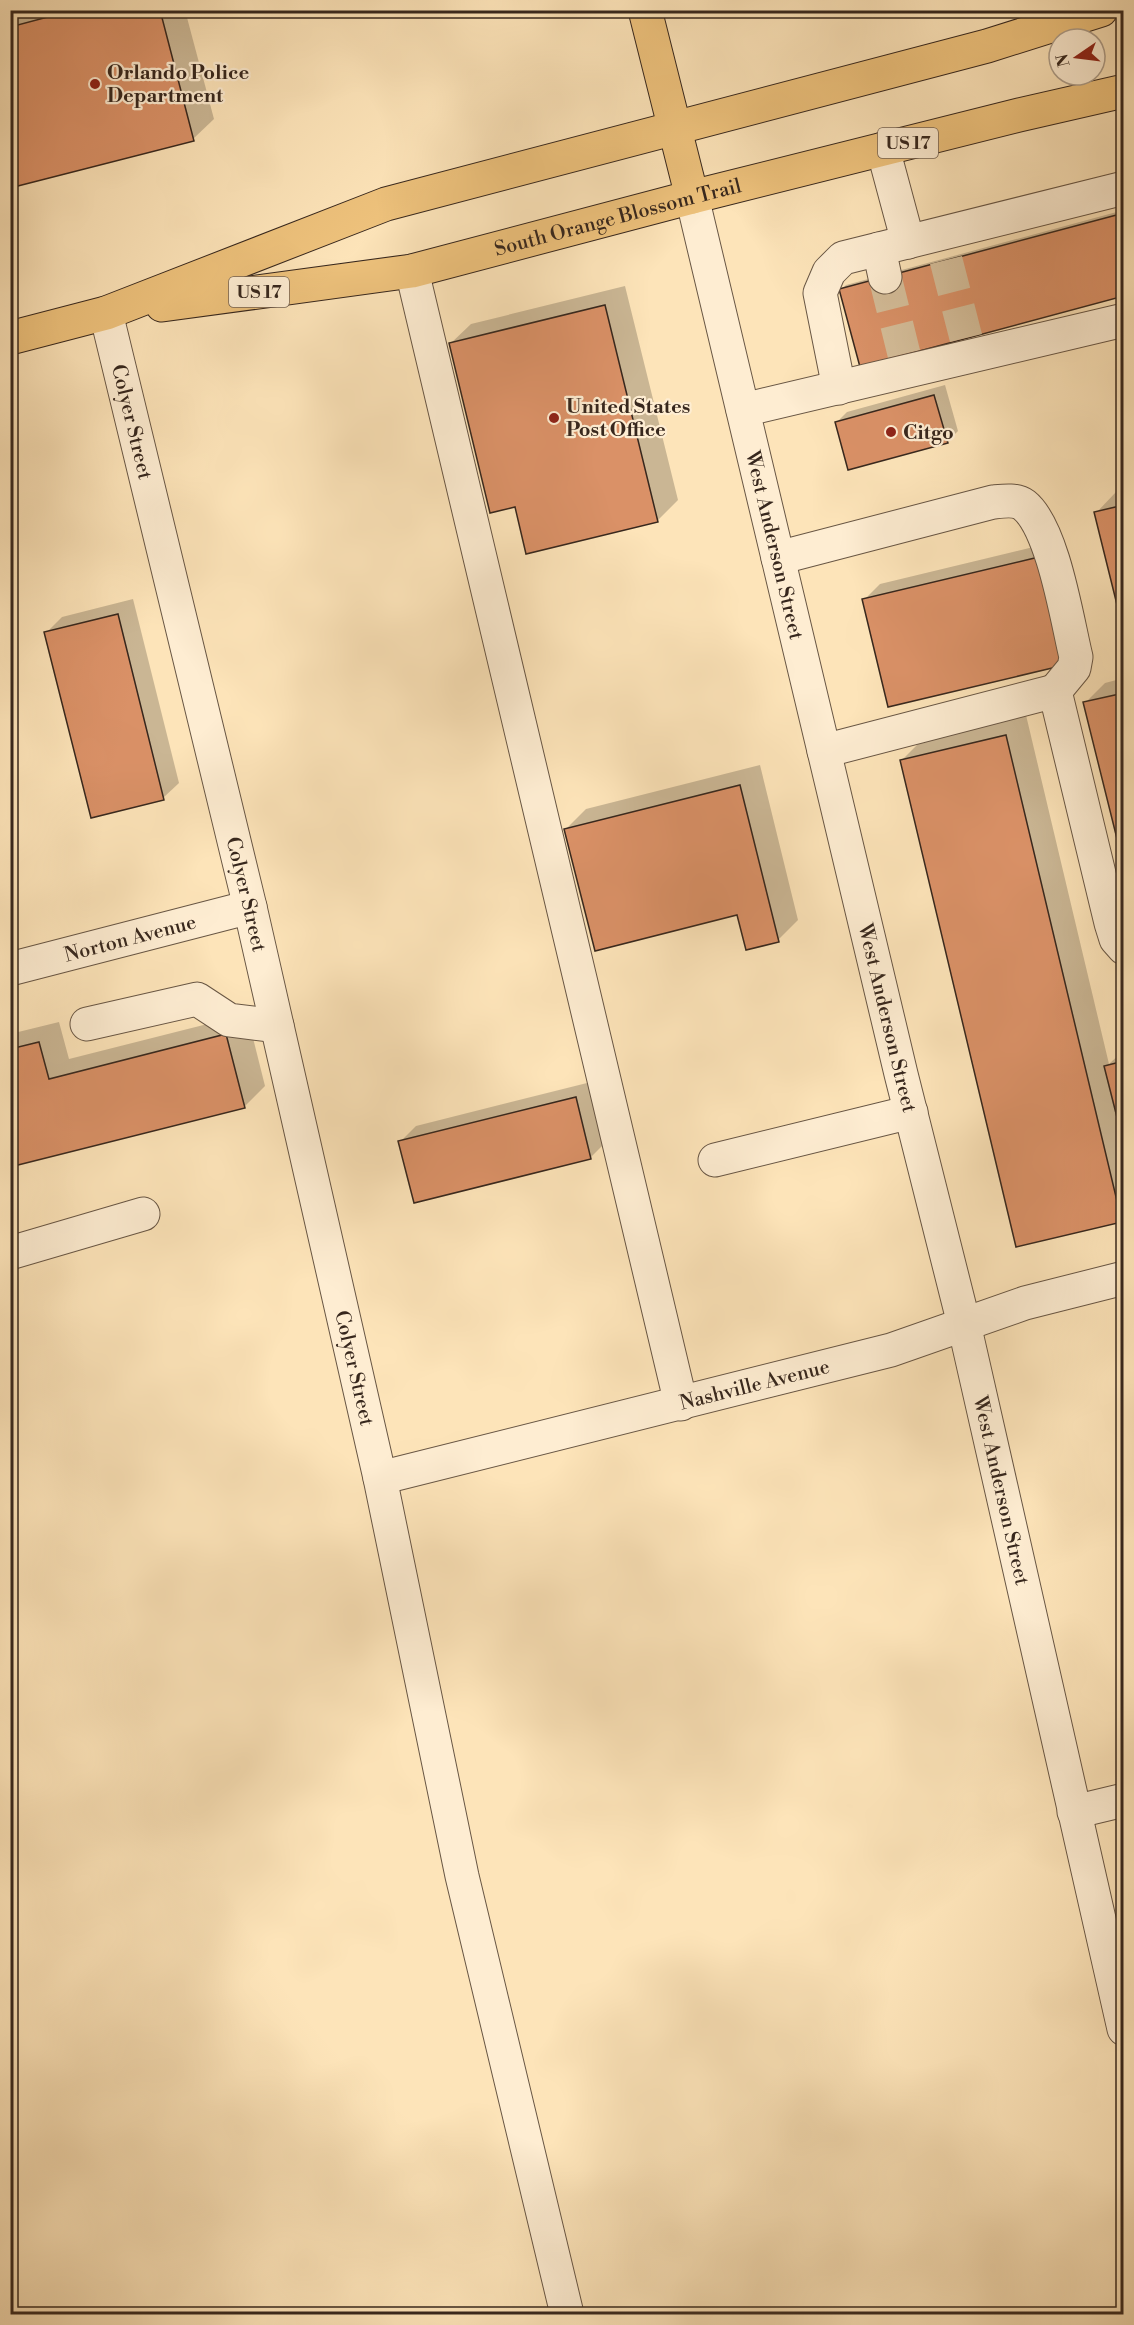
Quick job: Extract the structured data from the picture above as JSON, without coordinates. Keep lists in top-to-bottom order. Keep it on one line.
{"streets":{"main road":["US 17","South Orange Blossom Trail","West Anderson Street"],"street":["Colyer Street","Norton Avenue","Nashville Avenue"]},"crossings":[["South Orange Blossom Trail","Colyer Street"],["South Orange Blossom Trail","West Anderson Street"],["Colyer Street","Norton Avenue"],["Colyer Street","Nashville Avenue"],["West Anderson Street","Nashville Avenue"]],"places":["Orlando Police Department","United States Post Office","Citgo"],"north":"left"}
